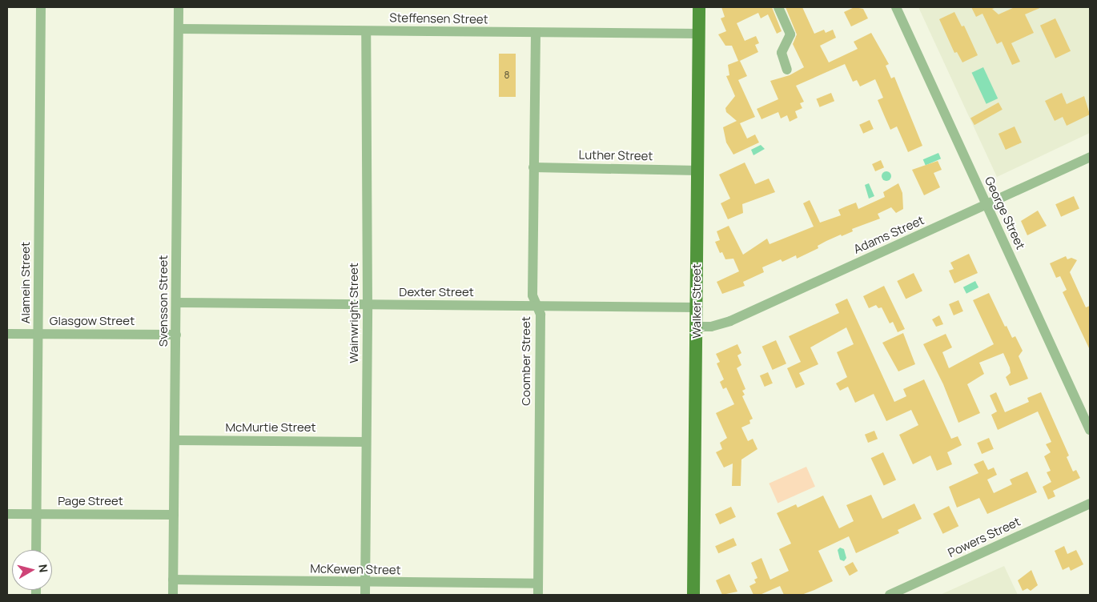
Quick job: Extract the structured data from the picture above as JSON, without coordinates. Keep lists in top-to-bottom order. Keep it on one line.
{"streets":{"main road":["Walker Street"],"street":["Steffensen Street","Luther Street","George Street","Adams Street","Alamein Street","Dexter Street","Svensson Street","Wainwright Street","Glasgow Street","Coomber Street","McMurtie Street","Page Street","Powers Street","McKewen Street"]},"crossings":[["Steffensen Street","Svensson Street"],["Steffensen Street","Walker Street"],["Steffensen Street","Wainwright Street"],["Steffensen Street","Coomber Street"],["Luther Street","Walker Street"],["Luther Street","Coomber Street"],["George Street","Adams Street"],["Adams Street","Walker Street"],["Alamein Street","Glasgow Street"],["Alamein Street","Page Street"],["Dexter Street","Svensson Street"],["Dexter Street","Walker Street"],["Dexter Street","Wainwright Street"],["Dexter Street","Coomber Street"],["Svensson Street","Glasgow Street"],["Svensson Street","McMurtie Street"],["Svensson Street","Page Street"],["Svensson Street","McKewen Street"],["Wainwright Street","McMurtie Street"],["Wainwright Street","McKewen Street"],["Coomber Street","McKewen Street"]],"house_numbers":["8"],"north":"right"}
